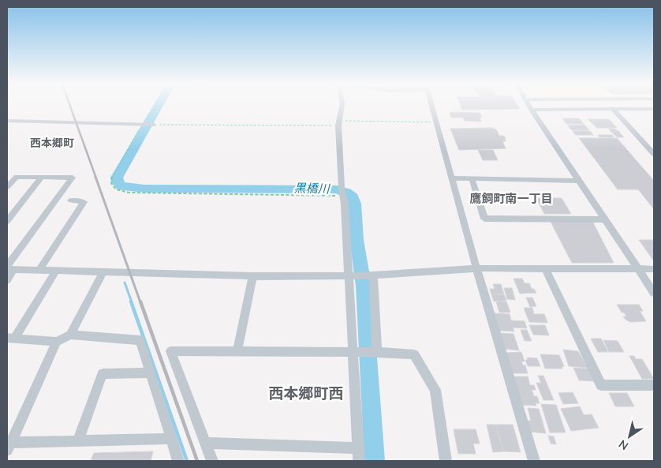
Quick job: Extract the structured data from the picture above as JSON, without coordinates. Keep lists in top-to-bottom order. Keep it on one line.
{"districts":["西本郷町","鷹飼町南一丁目","西本郷町西"],"water":["黒橋川"],"north":"bottom left"}
